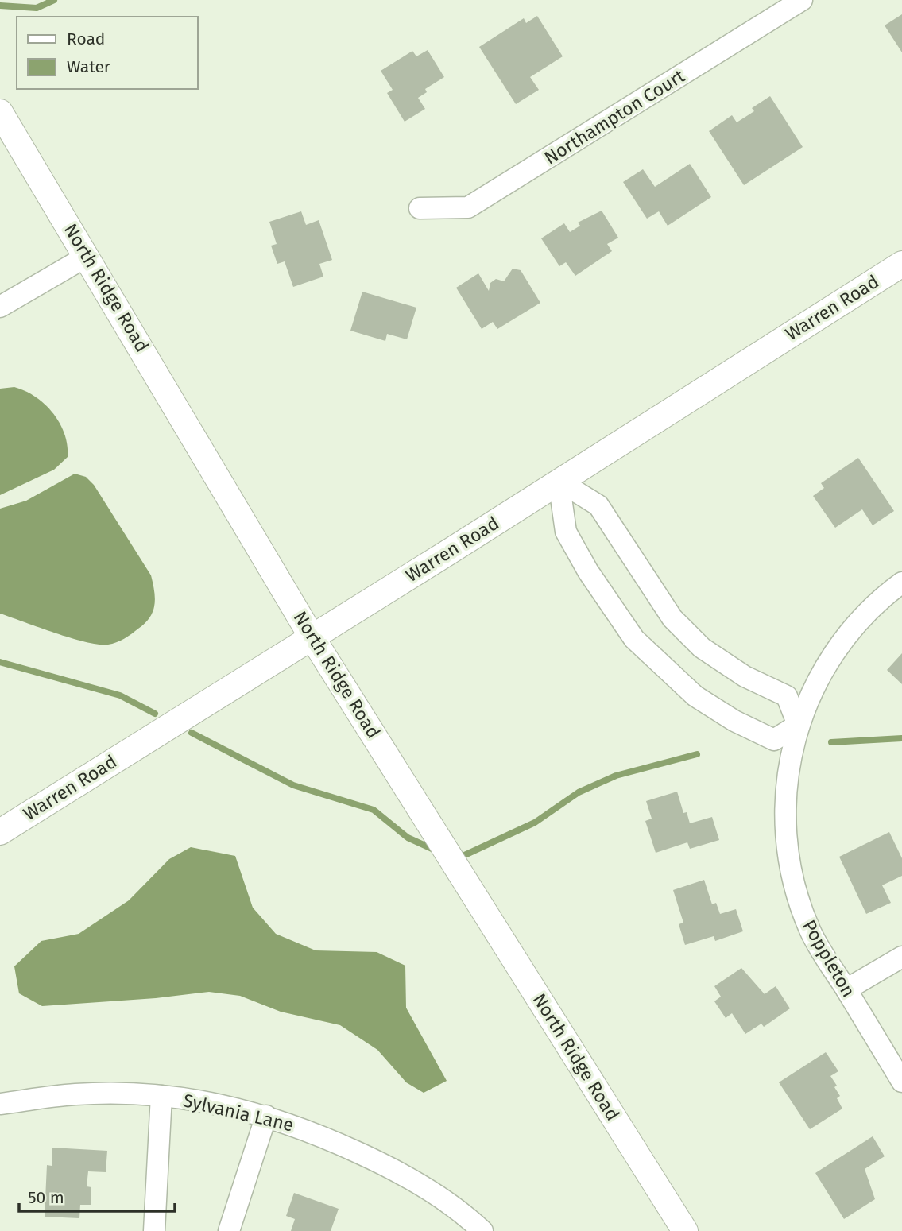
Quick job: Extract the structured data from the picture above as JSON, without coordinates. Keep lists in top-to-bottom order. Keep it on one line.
{"streets":{"street":["Northampton Court","North Ridge Road","Warren Road","Poppleton","Sylvania Lane"]},"crossings":[["North Ridge Road","Warren Road"]],"legend":["Road","Water"],"scale_bar":"50 m"}
